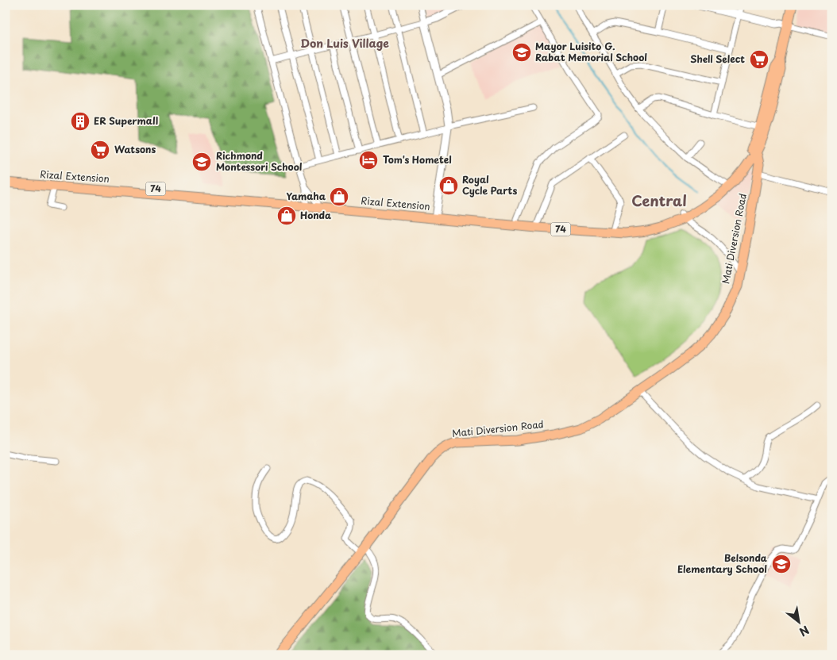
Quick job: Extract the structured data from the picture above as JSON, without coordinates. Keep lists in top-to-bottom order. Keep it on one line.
{"streets":{"main road":["Rizal Extension","74","Mati Diversion Road"]},"crossings":[["Rizal Extension","74"],["Rizal Extension","Mati Diversion Road"],["74","Mati Diversion Road"]],"districts":["Don Luis Village","Central"],"places":{"school or university":["Mayor Luisito G. Rabat Memorial School","Richmond Montessori School","Belsonda Elementary School"],"supermarket":["Shell Select","Watsons"],"building":["ER Supermall"],"hotel":["Tom's Hometel"],"shop":["Royal Cycle Parts","Yamaha","Honda"]},"north":"bottom right"}
